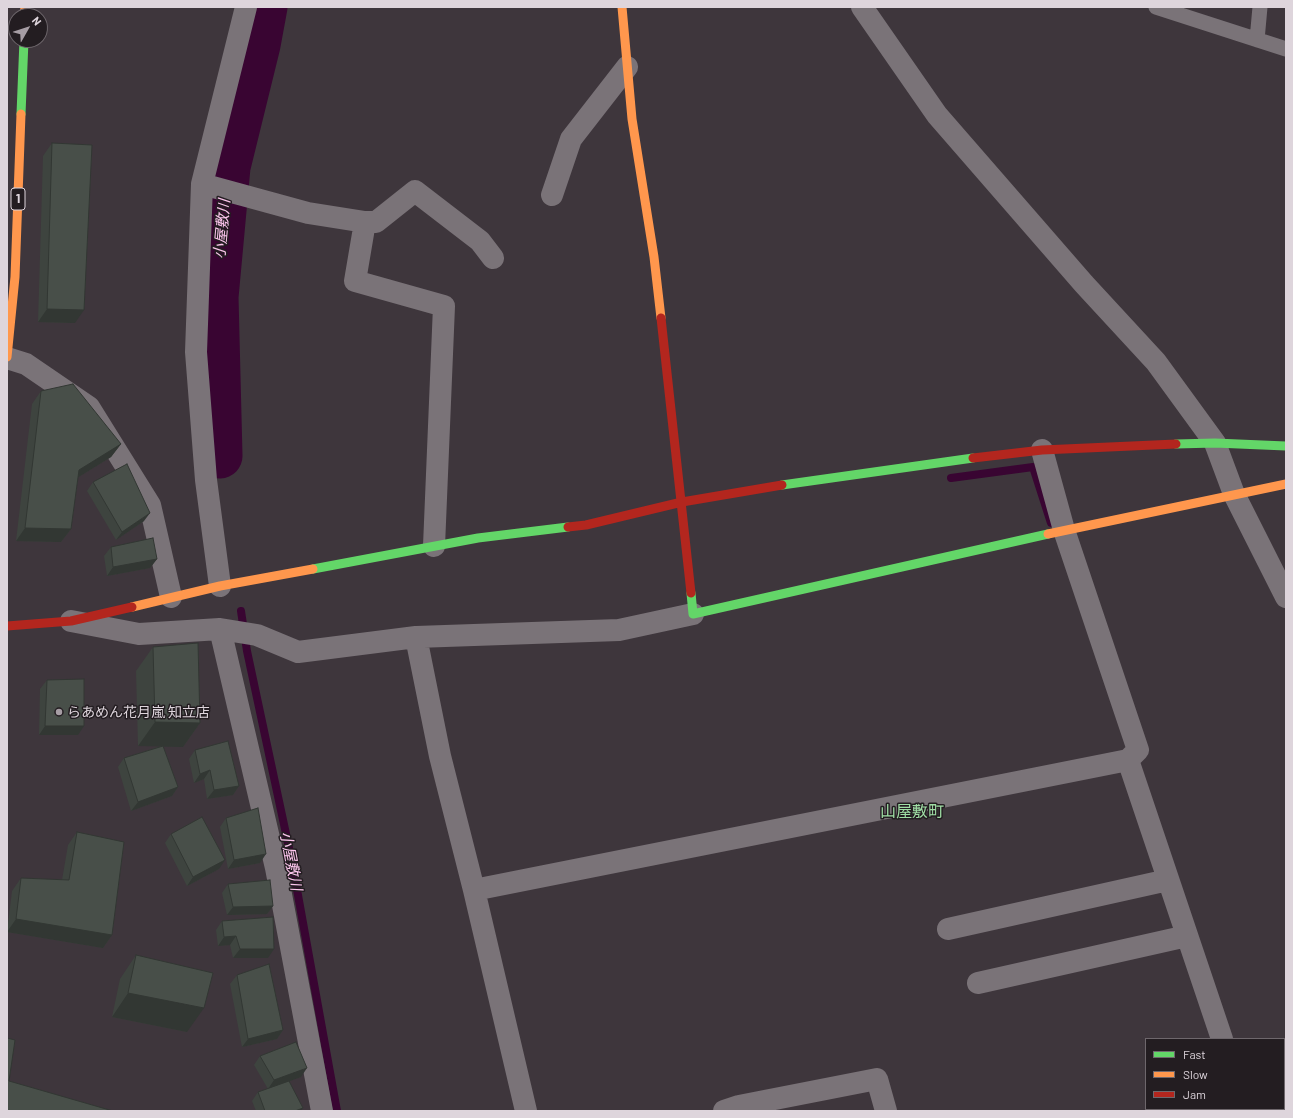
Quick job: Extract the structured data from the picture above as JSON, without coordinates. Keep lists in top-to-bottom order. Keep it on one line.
{"streets":{"main road":["1"]},"districts":["山屋敷町"],"water":["小屋敷川"],"places":["らあめん花月嵐 知立店"],"legend":["Fast","Slow","Jam"],"north":"top right"}
